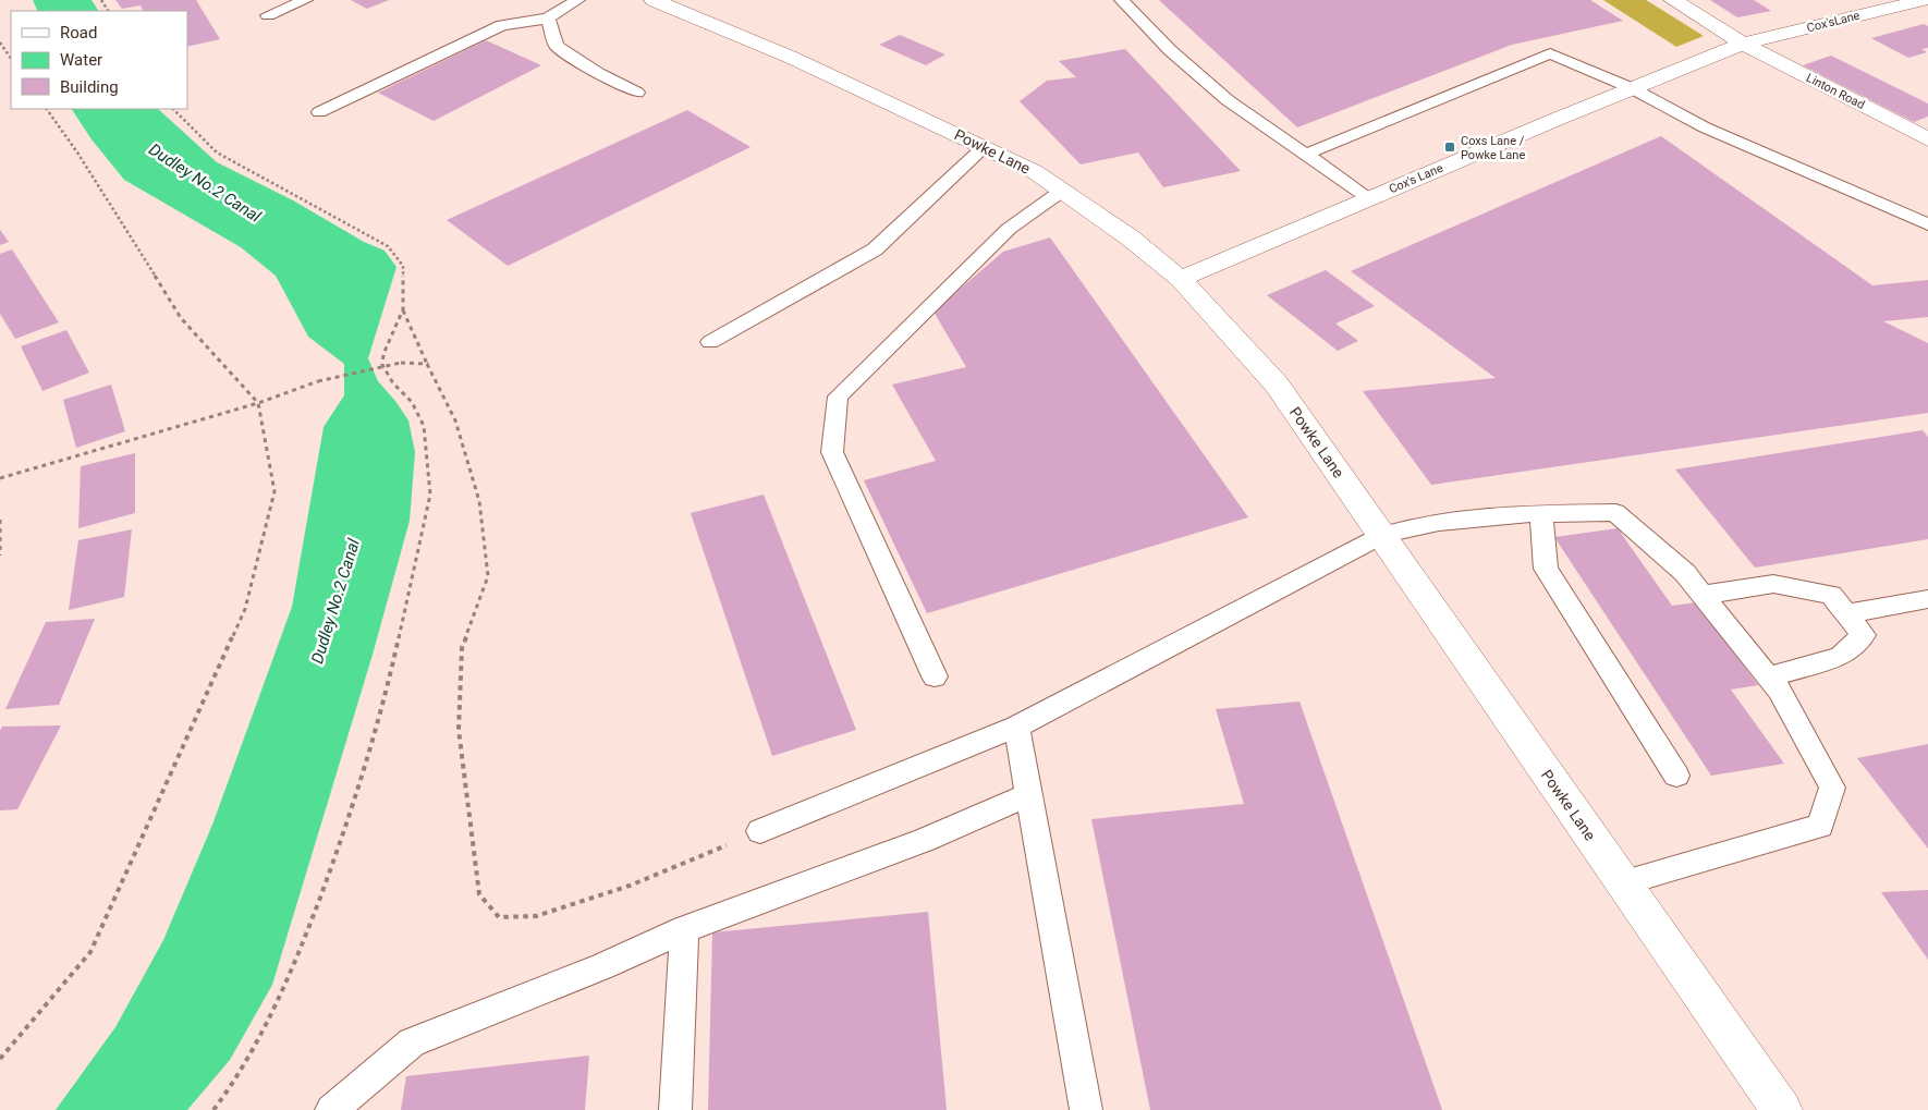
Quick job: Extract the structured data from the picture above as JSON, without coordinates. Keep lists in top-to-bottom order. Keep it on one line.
{"streets":{"street":["Cox'sLane","Linton Road","Powke Lane","Cox's Lane"]},"crossings":[["Cox'sLane","Linton Road"],["Cox'sLane","Cox's Lane"],["Linton Road","Cox's Lane"],["Powke Lane","Cox's Lane"]],"water":["Dudley No.2 Canal"],"places":{"transit":["Coxs Lane / Powke Lane"]},"legend":["Road","Water","Building"]}
